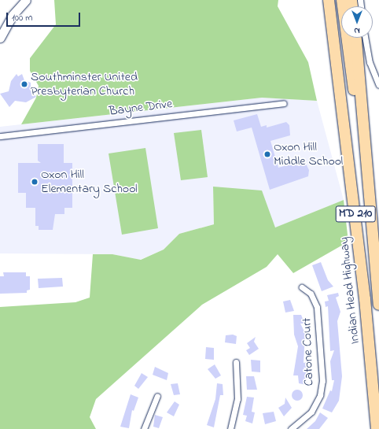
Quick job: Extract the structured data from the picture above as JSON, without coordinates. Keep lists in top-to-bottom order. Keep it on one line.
{"streets":{"highway":["MD 210","Indian Head Highway"],"street":["Bayne Drive","Catone Court"]},"places":["Southminster United Presbyterian Church","Oxon Hill Middle School","Oxon Hill Elementary School"],"scale_bar":"100 m","north":"bottom"}
